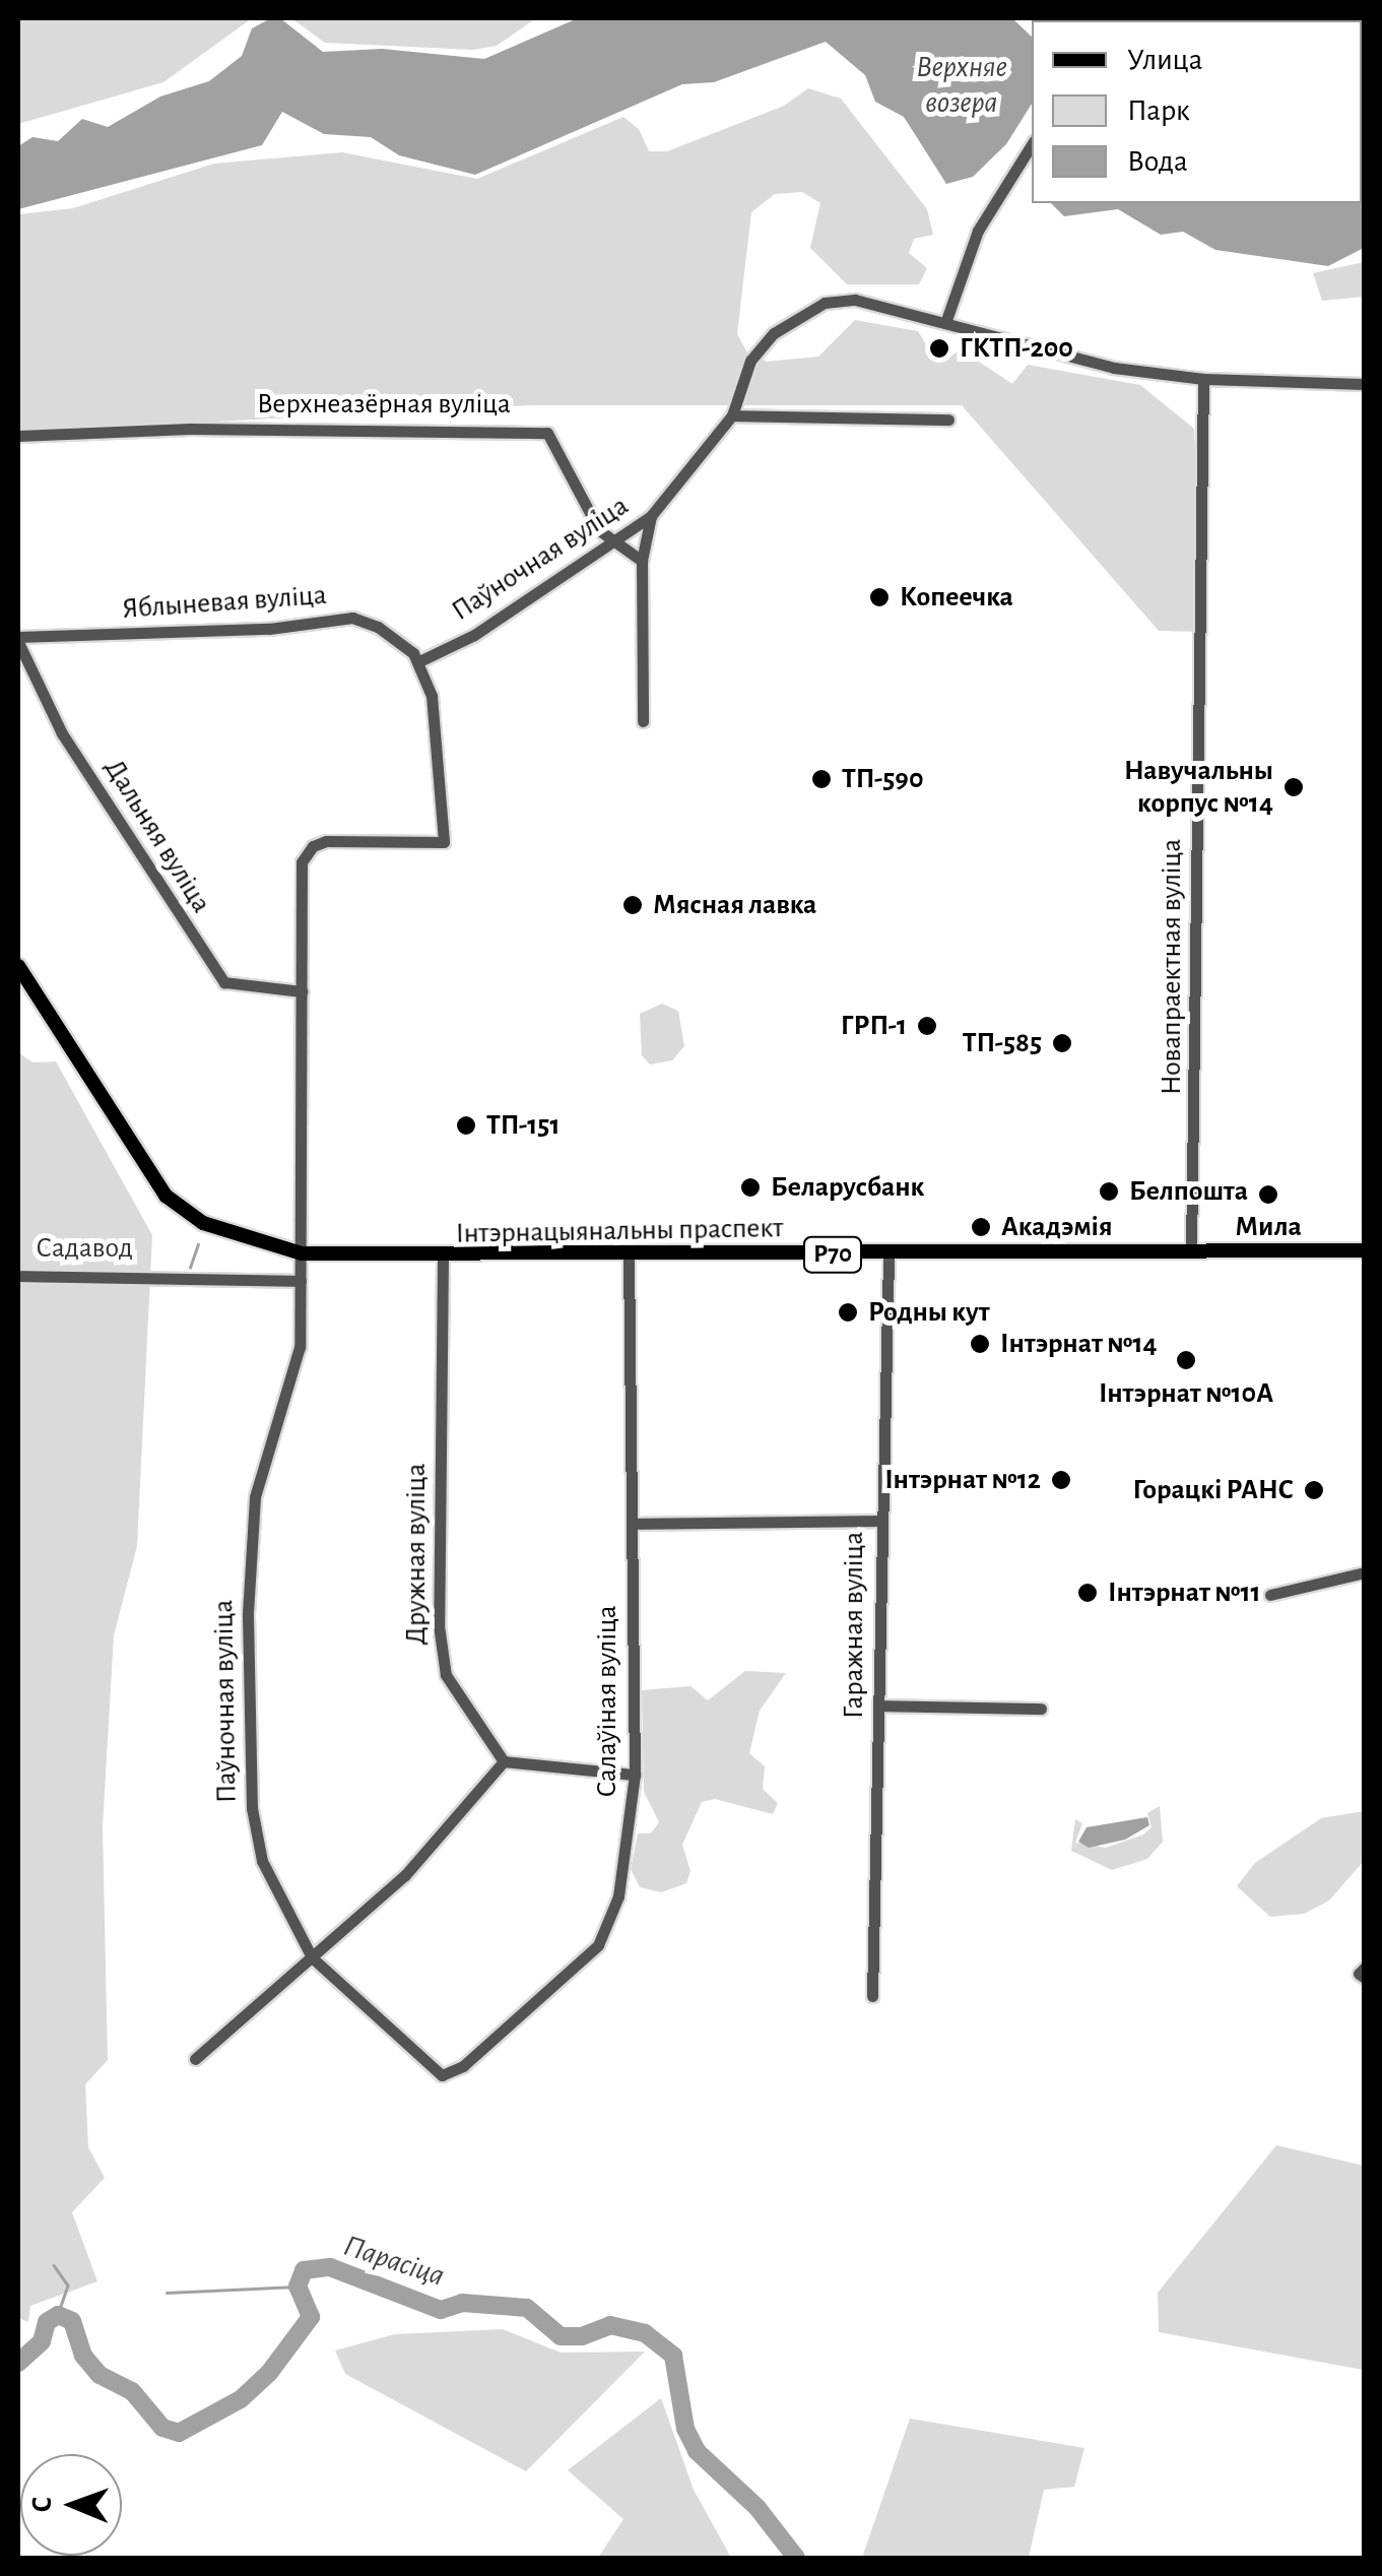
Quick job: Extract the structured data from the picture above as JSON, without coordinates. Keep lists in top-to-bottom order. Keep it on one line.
{"streets":{"main road":["Інтэрнацыянальны праспект","Р70"],"street":["Верхнеазёрная вуліца","Паўночная вуліца","Яблыневая вуліца","Дальняя вуліца","Новапраектная вуліца","Дружная вуліца","Гаражная вуліца","Салаўіная вуліца"]},"crossings":[["Верхнеазёрная вуліца","Паўночная вуліца"],["Паўночная вуліца","Яблыневая вуліца"],["Паўночная вуліца","Інтэрнацыянальны праспект"],["Паўночная вуліца","Р70"],["Паўночная вуліца","Салаўіная вуліца"],["Яблыневая вуліца","Дальняя вуліца"],["Новапраектная вуліца","Інтэрнацыянальны праспект"],["Інтэрнацыянальны праспект","Р70"],["Інтэрнацыянальны праспект","Дружная вуліца"],["Інтэрнацыянальны праспект","Гаражная вуліца"],["Інтэрнацыянальны праспект","Салаўіная вуліца"]],"water":["Верхняе возера","Парасіца"],"parks":["Садавод"],"places":["ГКТП-200","Копеечка","ТП-590","Навучальны корпус №14","Мясная лавка","ГРП-1","ТП-585","ТП-151","Беларусбанк","Белпошта","Мила","Акадэмія","Родны кут","Інтэрнат №14","Інтэрнат №10А","Інтэрнат №12","Горацкі РАНС","Інтэрнат №11"],"legend":["Улица","Парк","Вода"],"north":"left"}
